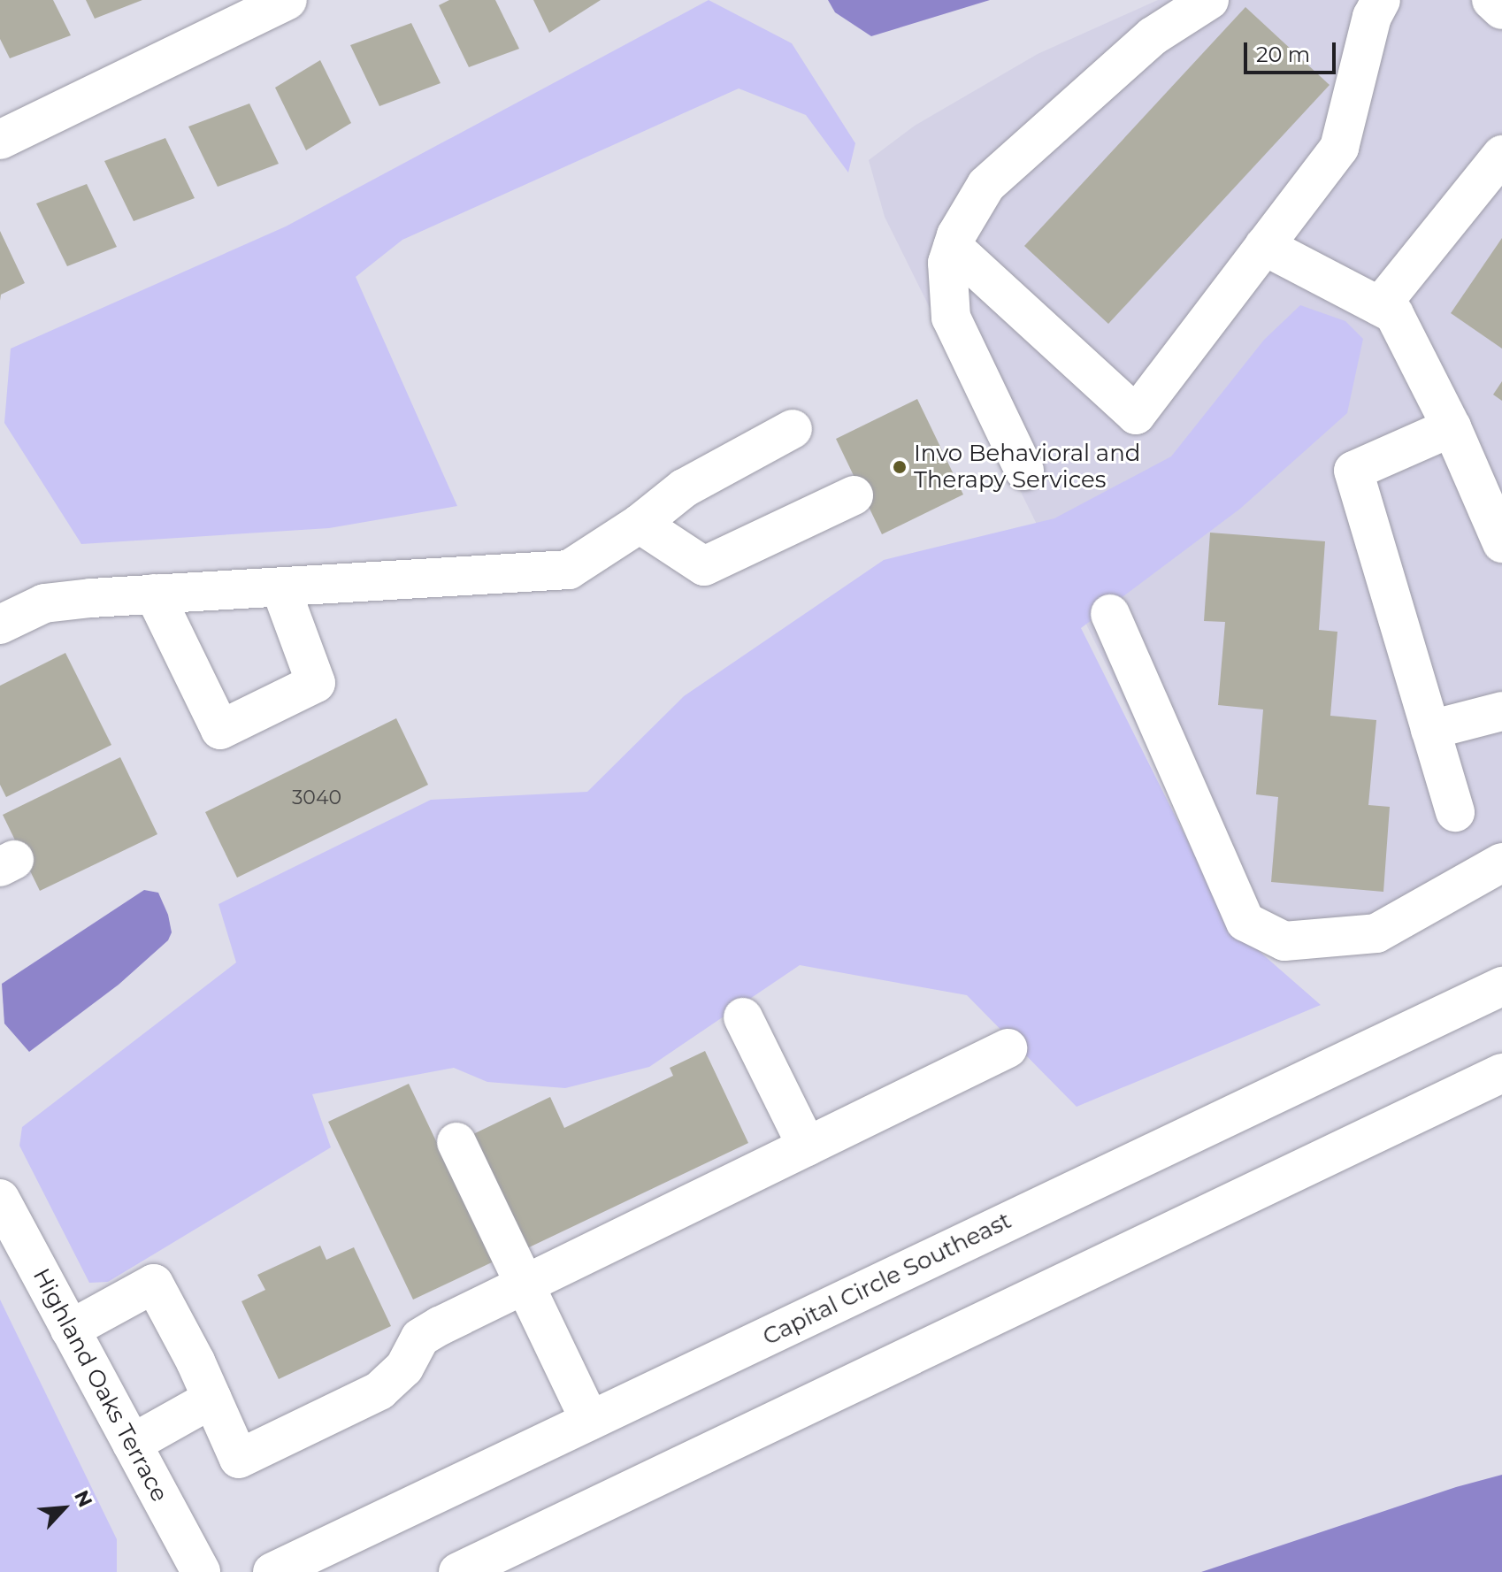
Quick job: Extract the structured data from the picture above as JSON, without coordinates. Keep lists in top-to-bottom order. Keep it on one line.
{"streets":{"main road":["Capital Circle Southeast","Highland Oaks Terrace"]},"places":["Invo Behavioral and Therapy Services"],"house_numbers":["3040"],"scale_bar":"20 m","north":"top right"}
